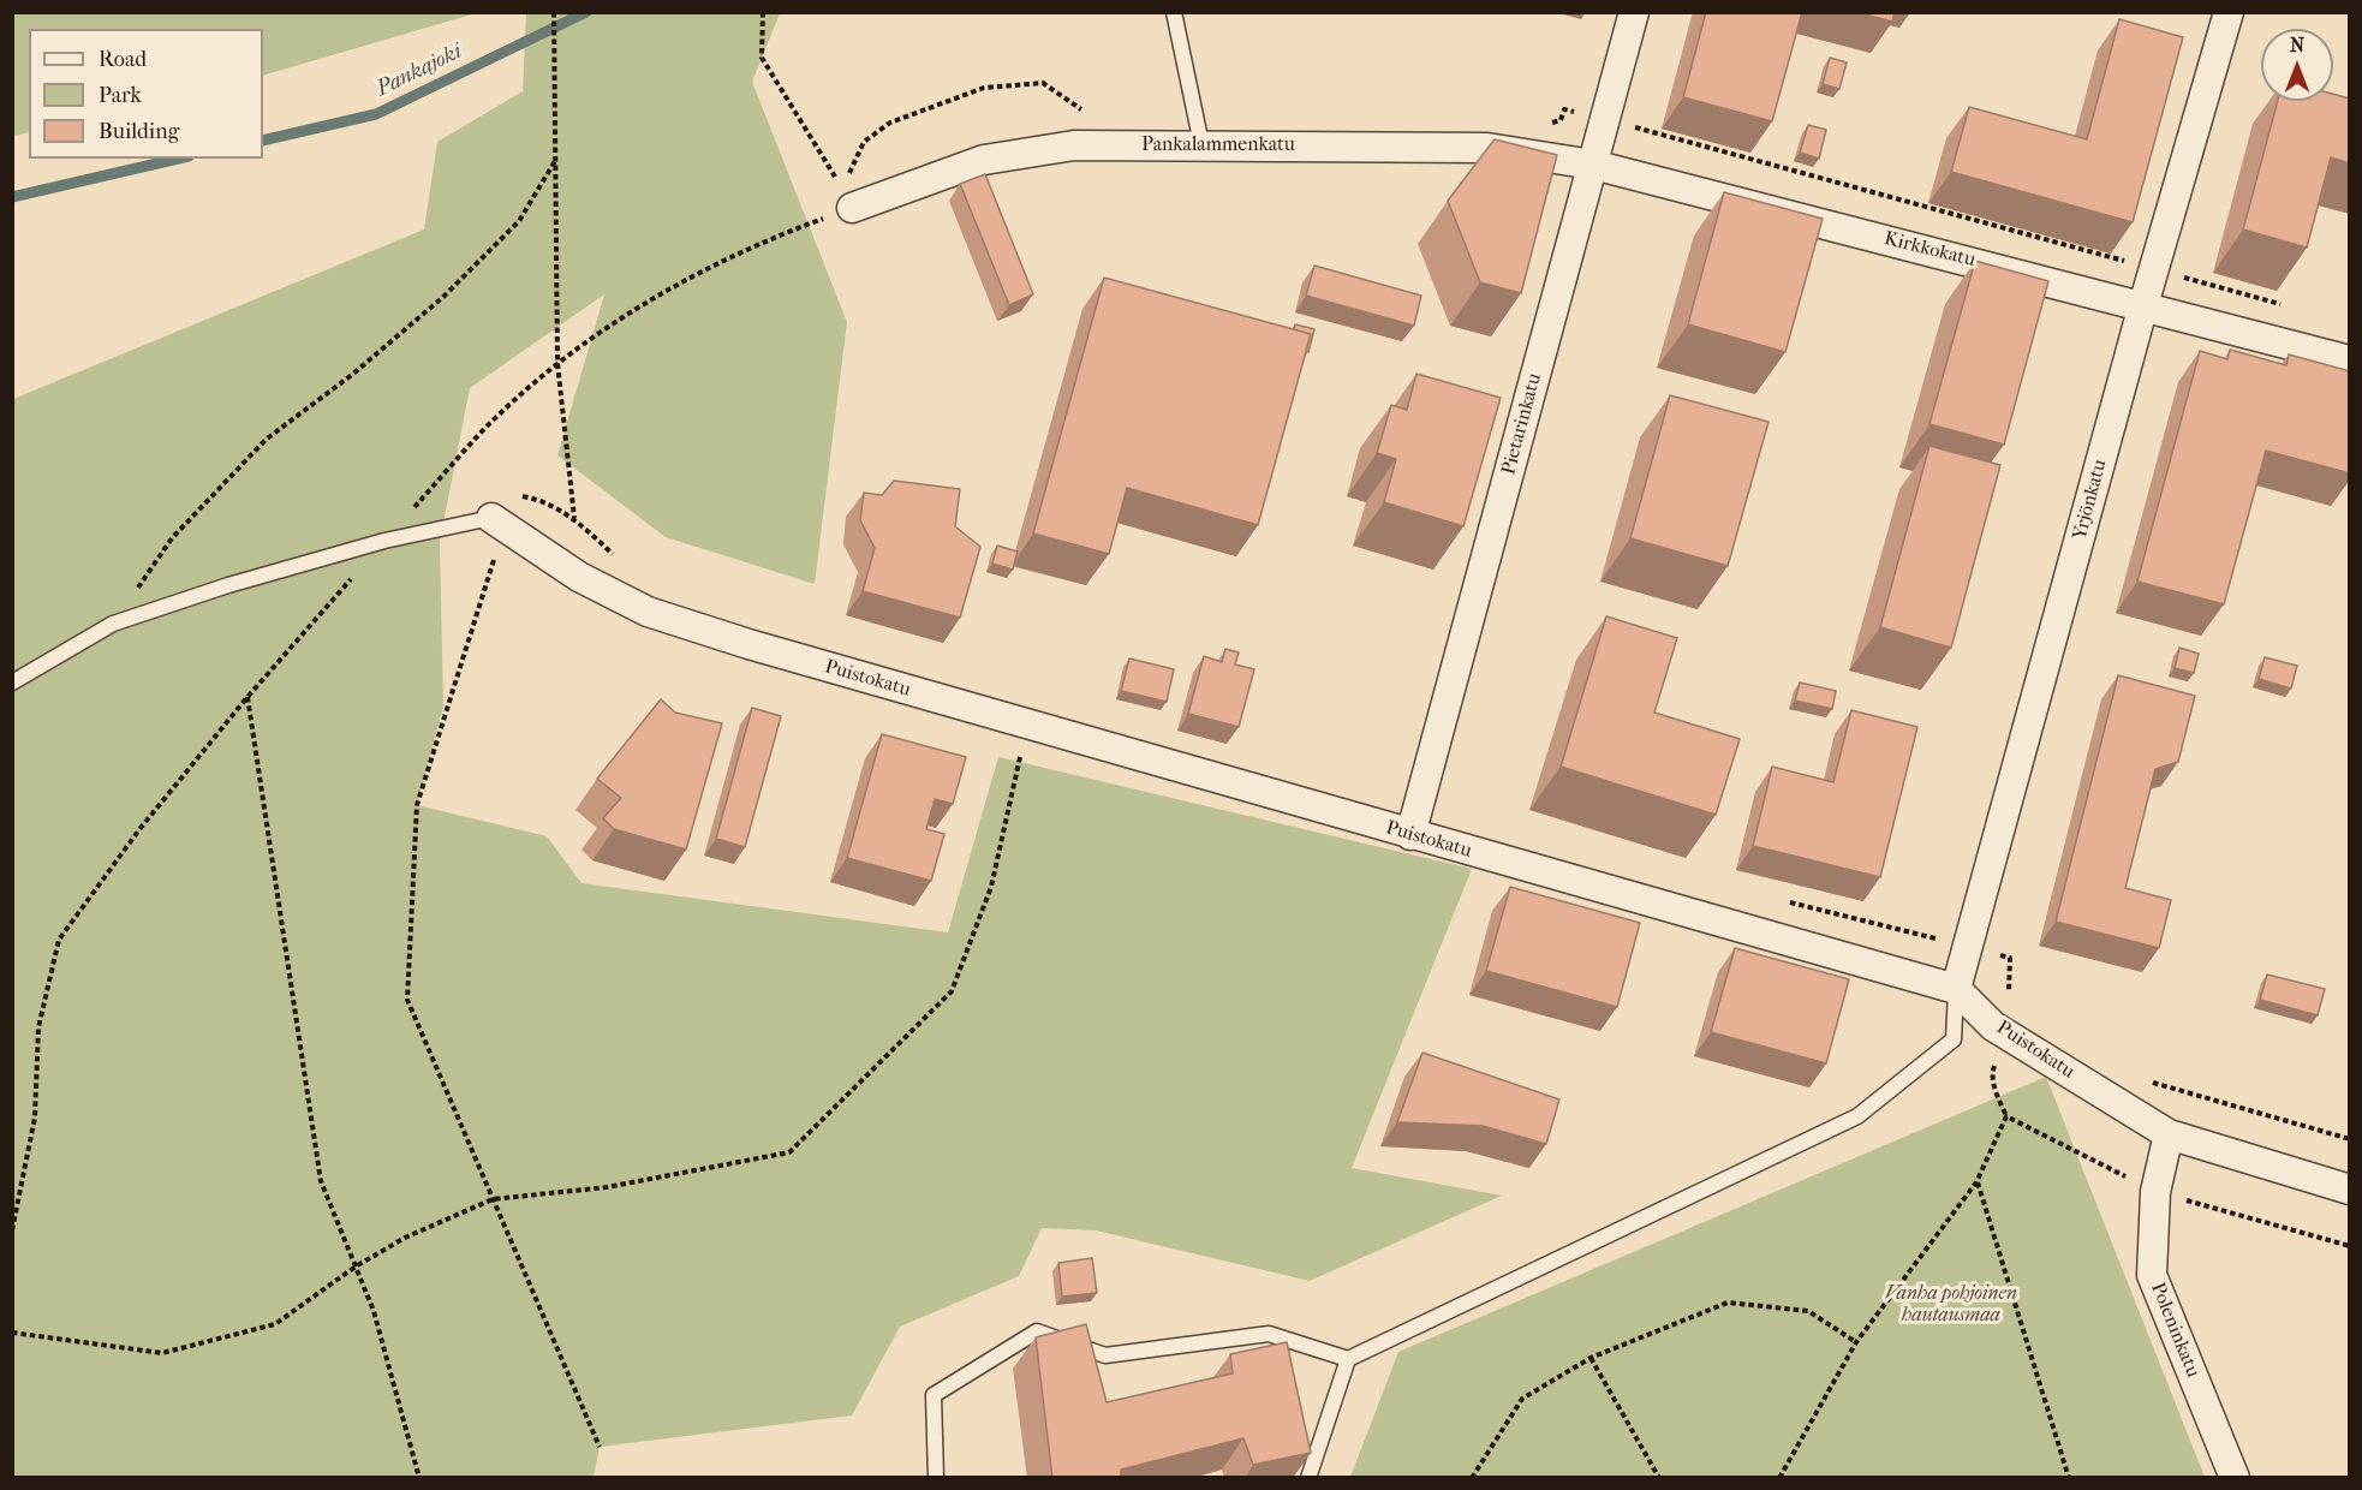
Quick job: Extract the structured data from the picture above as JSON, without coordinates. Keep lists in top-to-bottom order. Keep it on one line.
{"streets":{"street":["Pankalammenkatu","Kirkkokatu","Pietarinkatu","Yrjönkatu","Puistokatu","Poleninkatu"]},"crossings":[["Pankalammenkatu","Kirkkokatu"],["Pankalammenkatu","Pietarinkatu"],["Kirkkokatu","Pietarinkatu"],["Kirkkokatu","Yrjönkatu"],["Pietarinkatu","Puistokatu"],["Yrjönkatu","Puistokatu"],["Puistokatu","Poleninkatu"]],"water":["Pankajoki"],"parks":["Vanha pohjoinen hautausmaa"],"legend":["Road","Park","Building"],"north":"top"}
